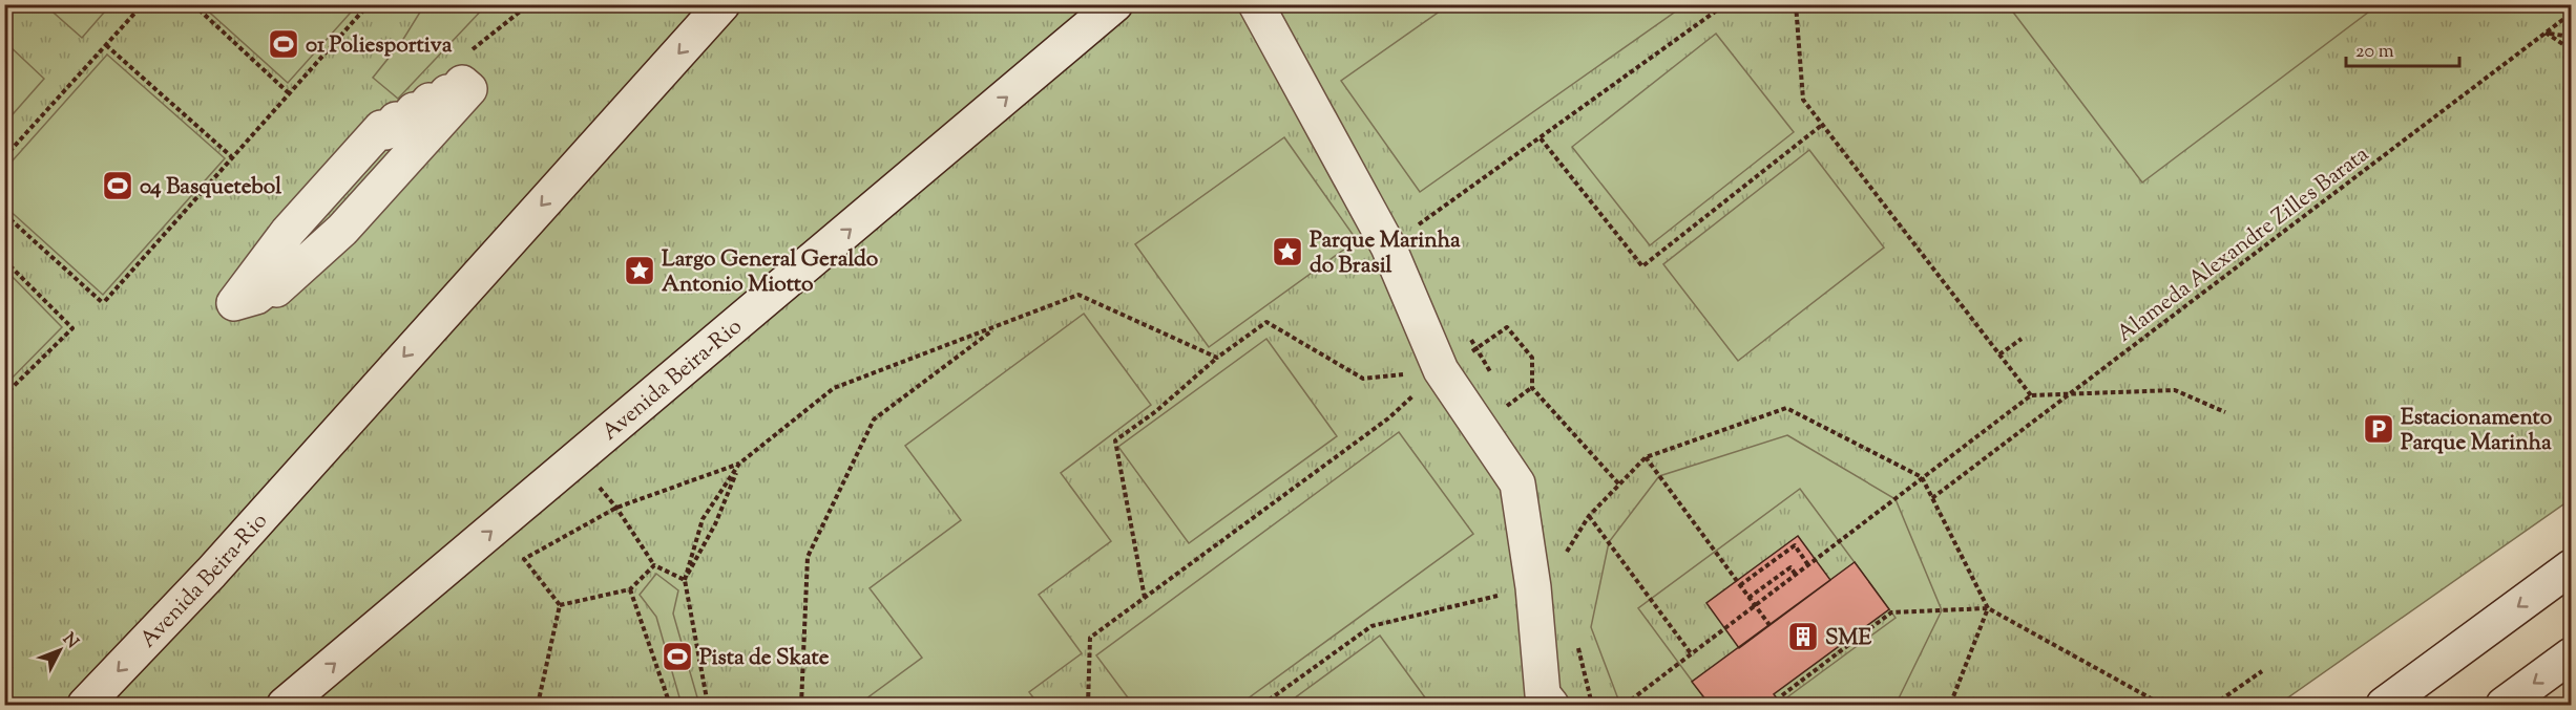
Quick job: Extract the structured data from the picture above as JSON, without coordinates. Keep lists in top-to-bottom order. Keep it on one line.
{"streets":{"main road":["Avenida Beira-Rio"],"path":["Alameda Alexandre Zilles Barata"]},"places":{"sports":["01 Poliesportiva","04 Basquetebol","Pista de Skate"],"place":["Parque Marinha do Brasil","Largo General Geraldo Antonio Miotto"],"parking":["Estacionamento Parque Marinha"],"building":["SME"]},"scale_bar":"20 m","north":"top right"}
